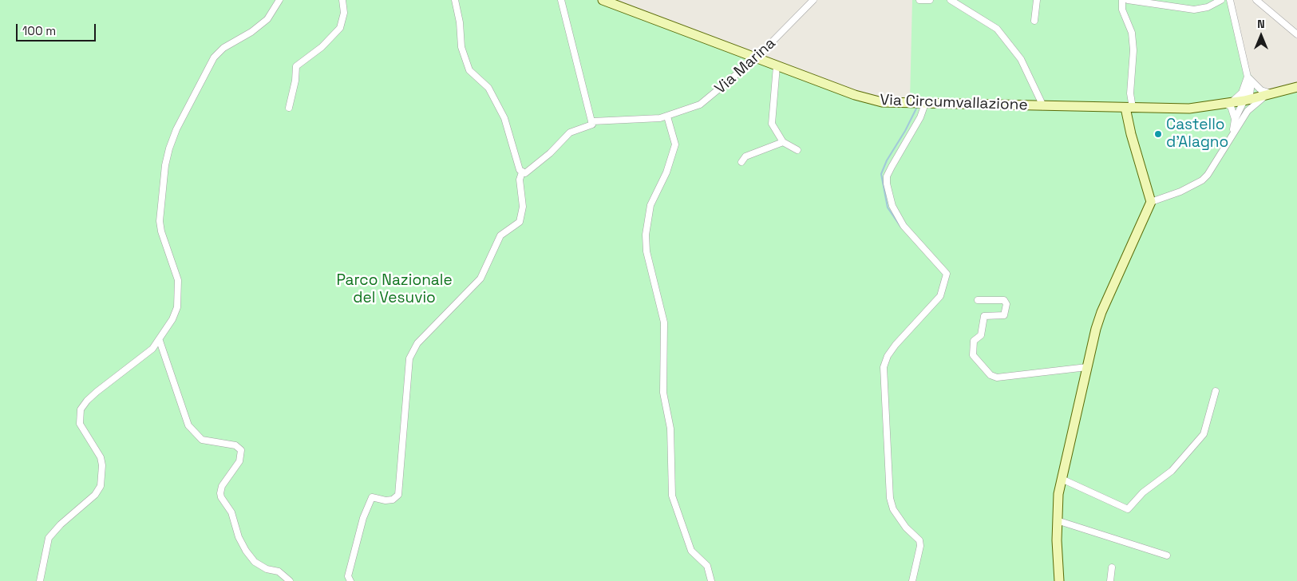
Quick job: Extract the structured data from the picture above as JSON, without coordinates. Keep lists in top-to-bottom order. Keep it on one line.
{"streets":{"main road":["Via Circumvallazione"],"street":["Via Marina"]},"crossings":[["Via Marina","Via Circumvallazione"]],"parks":["Parco Nazionale del Vesuvio"],"places":["Castello d'Alagno"],"scale_bar":"100 m","north":"top"}
